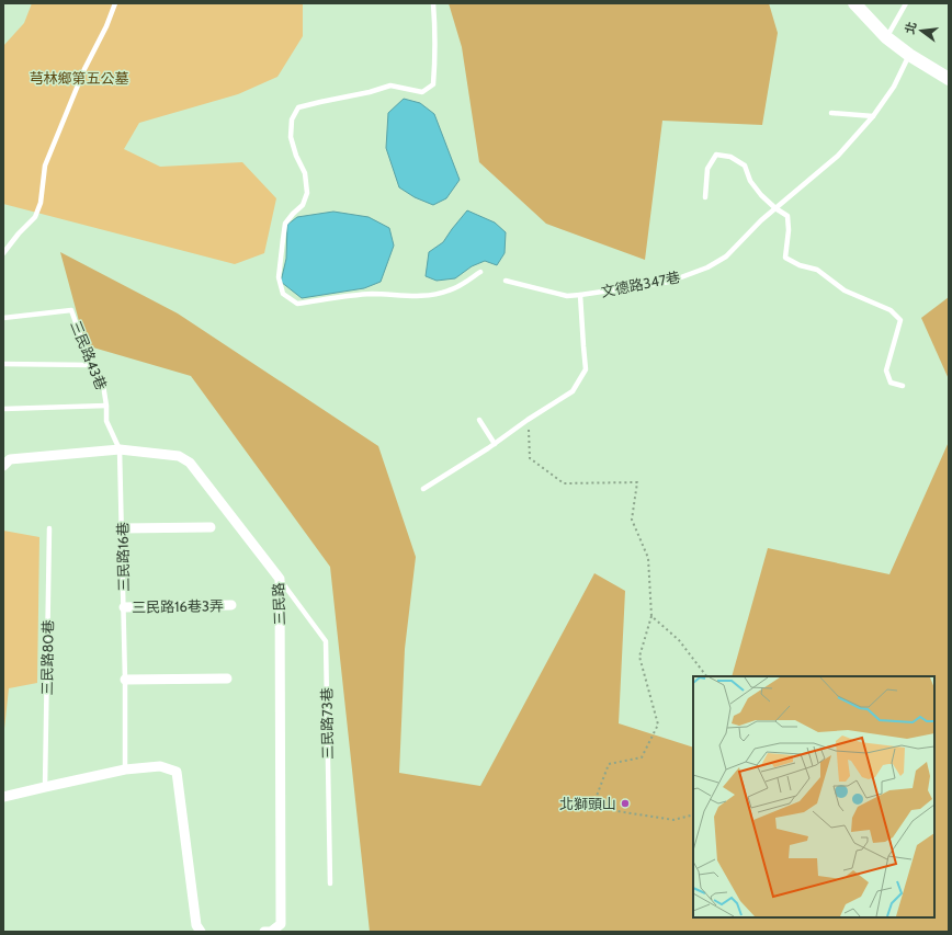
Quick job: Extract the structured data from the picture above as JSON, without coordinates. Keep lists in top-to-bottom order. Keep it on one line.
{"streets":{"street":["三民路","三民路16巷3弄"],"lane":["文德路347巷","三民路43巷","三民路16巷","三民路80巷","三民路73巷"]},"crossings":[["三民路43巷","三民路16巷"],["三民路43巷","三民路"],["三民路16巷","三民路"],["三民路16巷","三民路16巷3弄"],["三民路","三民路73巷"]],"parks":["芎林鄉第五公墓"],"places":["北獅頭山"],"north":"left"}
